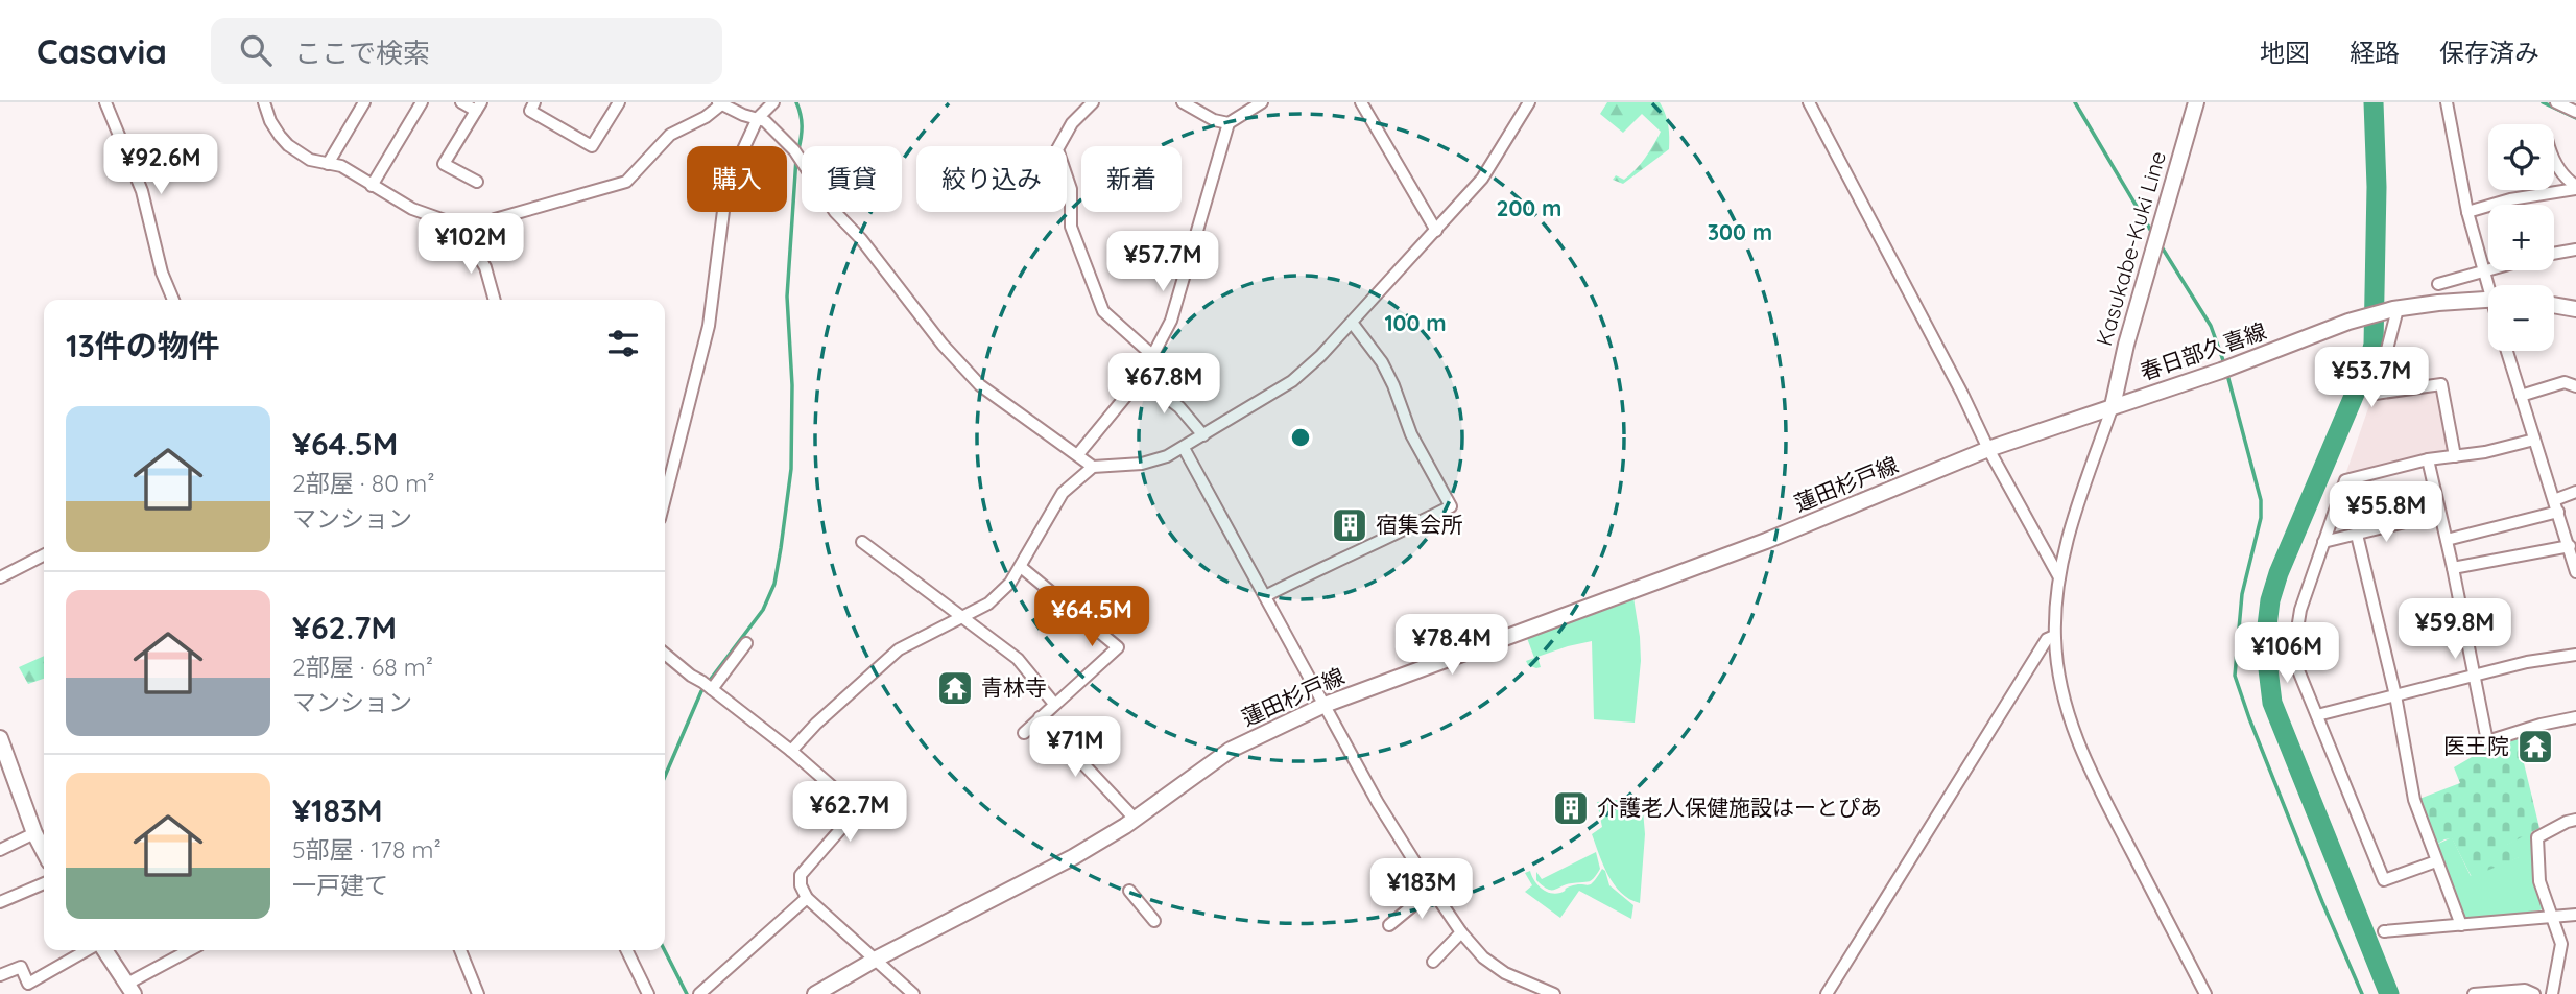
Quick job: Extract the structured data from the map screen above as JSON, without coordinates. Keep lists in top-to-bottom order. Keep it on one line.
{"streets":{"main road":["Kasukabe-Kuki Line","春日部久喜線","蓮田杉戸線"]},"crossings":[["Kasukabe-Kuki Line","春日部久喜線"],["Kasukabe-Kuki Line","蓮田杉戸線"],["春日部久喜線","蓮田杉戸線"]],"places":{"building":["宿集会所","介護老人保健施設はーとぴあ"],"temple":["青林寺","医王院"]},"page":{"header":"Casavia","search":"ここで検索","nav":["地図","経路","保存済み"],"map_buttons":["+","−"],"price":["¥92.6M","¥102M","¥57.7M","¥53.7M","¥67.8M","¥55.8M","¥64.5M","¥59.8M","¥78.4M","¥106M","¥71M","¥62.7M","¥183M"],"chip":["購入","賃貸","絞り込み","新着"],"heading":"13件の物件","list":[{"name":"¥64.5M","note":"2部屋 · 80 m² · マンション"},{"name":"¥62.7M","note":"2部屋 · 68 m² · マンション"},{"name":"¥183M","note":"5部屋 · 178 m² · 一戸建て"}]},"rings":["200 m","300 m","100 m"]}
